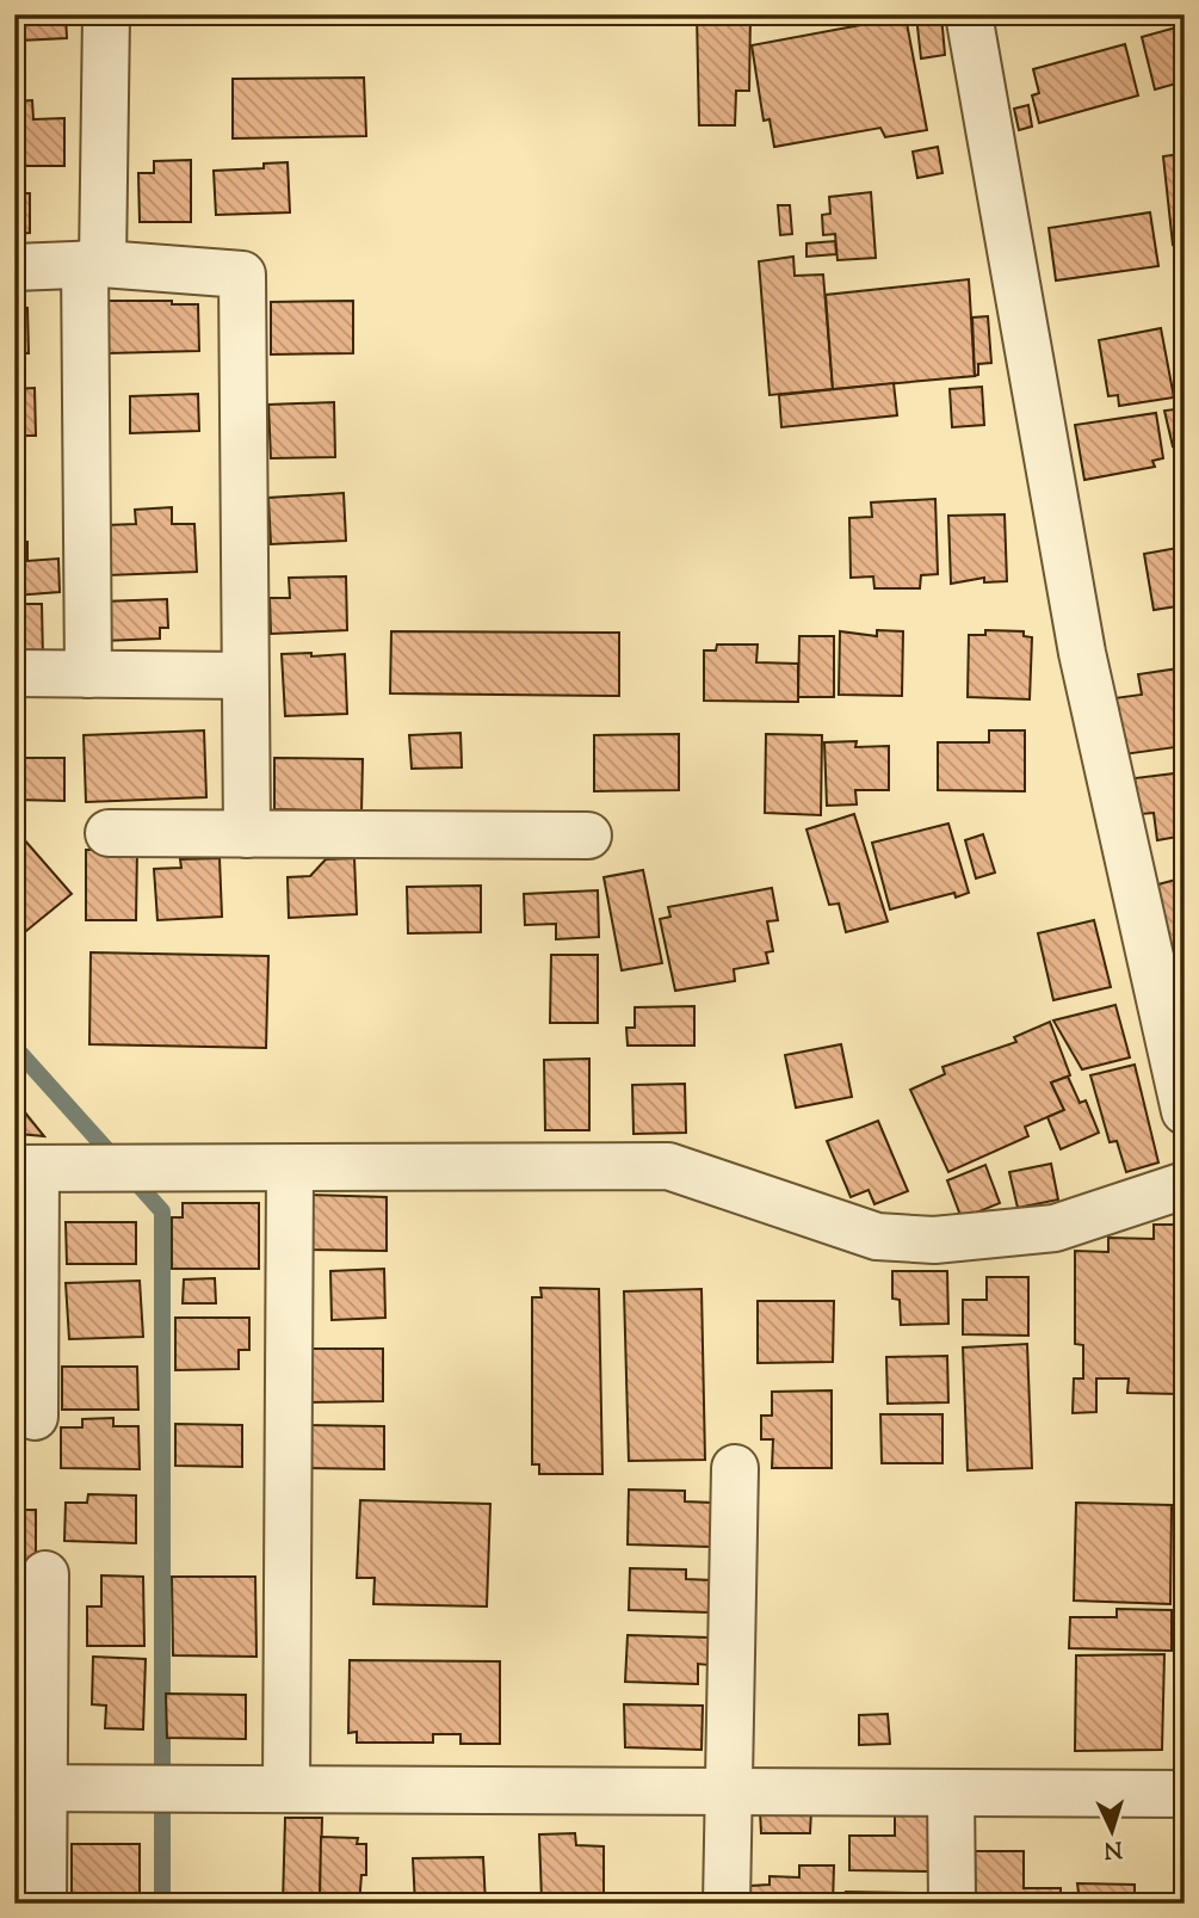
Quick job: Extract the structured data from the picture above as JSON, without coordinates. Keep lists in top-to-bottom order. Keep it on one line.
{"north":"bottom"}
